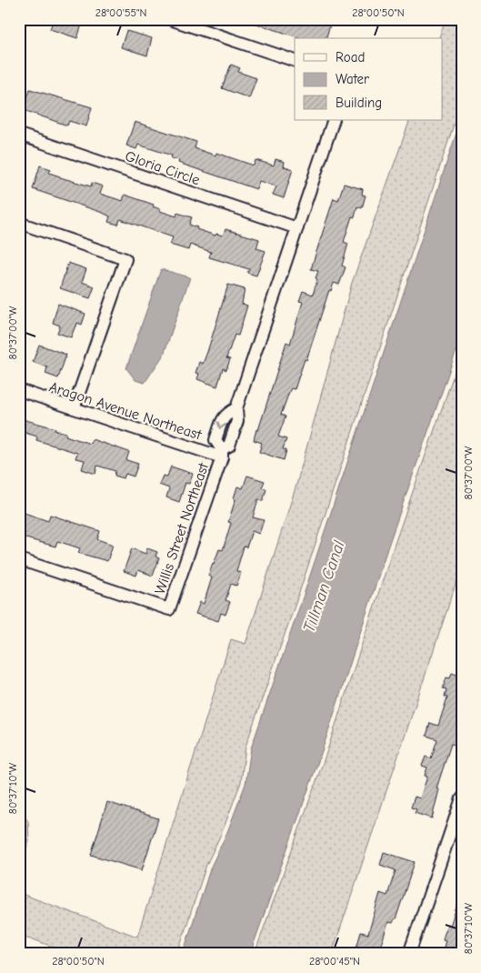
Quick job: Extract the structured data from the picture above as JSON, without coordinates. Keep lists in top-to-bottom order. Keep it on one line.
{"streets":{"street":["Gloria Circle","Aragon Avenue Northeast","Willis Street Northeast"]},"crossings":[["Aragon Avenue Northeast","Willis Street Northeast"]],"water":["Tillman Canal"],"legend":["Road","Water","Building"],"coordinates":["28°00'55\"N","28°00'50\"N","80°37'00\"W","80°37'10\"W","28°00'45\"N"]}
